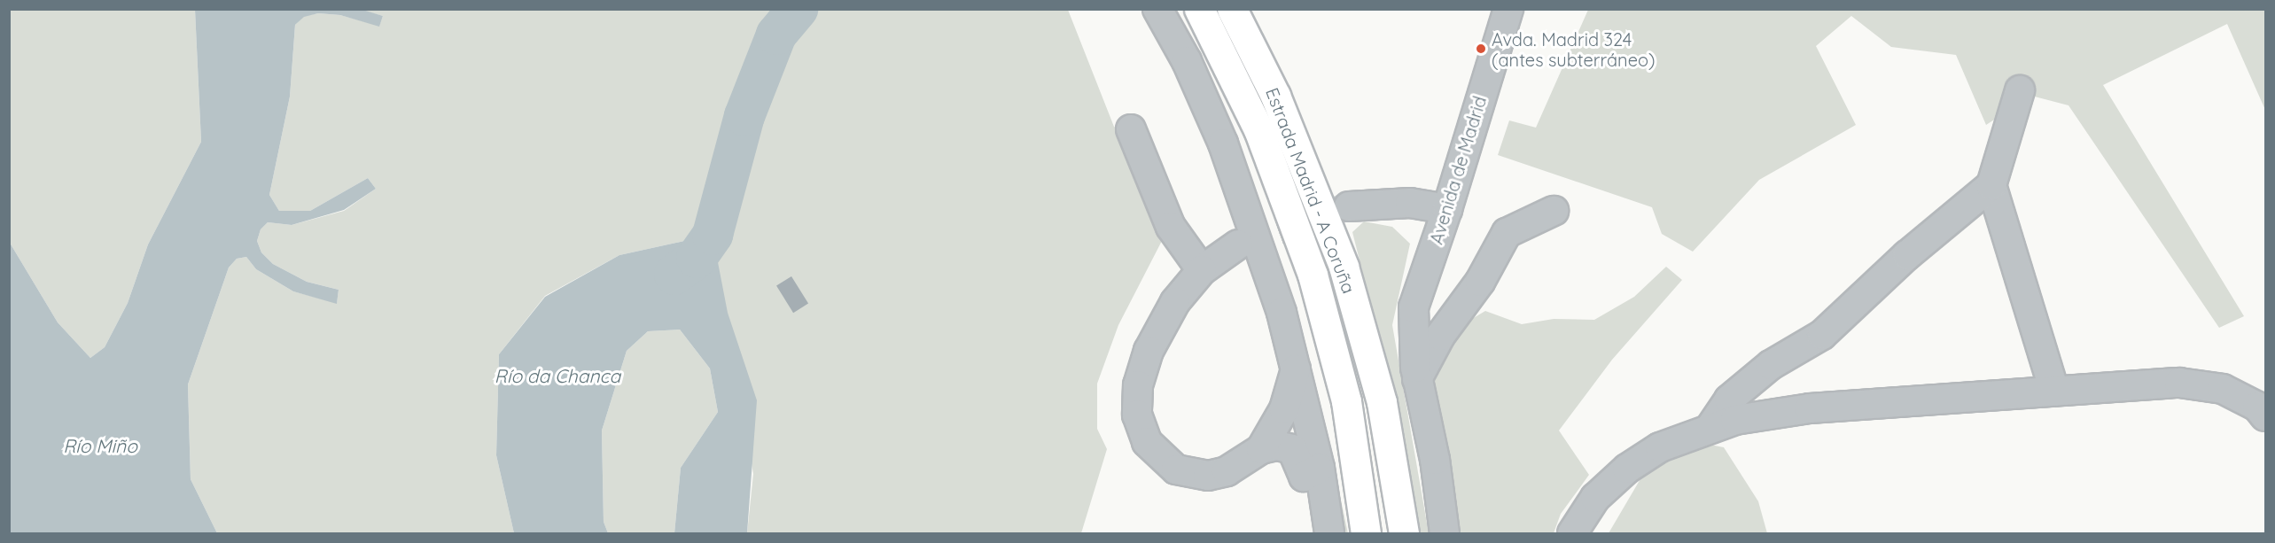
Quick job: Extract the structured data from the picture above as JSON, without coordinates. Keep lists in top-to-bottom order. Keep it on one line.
{"streets":{"highway":["Estrada Madrid - A Coruña"],"street":["Avenida de Madrid"]},"water":["Río da Chanca","Río Miño"],"places":["Avda. Madrid 324 (antes subterráneo)"]}
